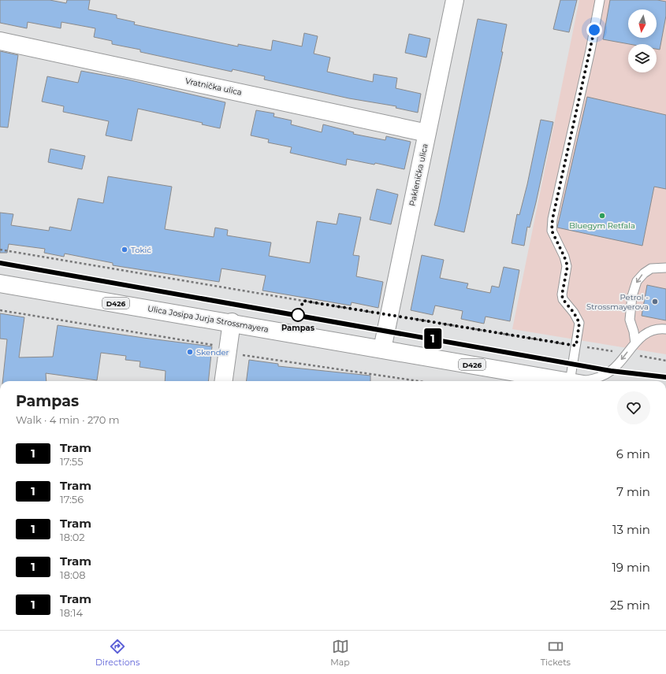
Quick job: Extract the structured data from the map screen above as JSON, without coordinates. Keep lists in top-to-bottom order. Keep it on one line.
{"streets":{"street":["Vratnička ulica","Paklenička ulica","D426","Ulica Josipa Jurja Strossmayera"]},"crossings":[["Vratnička ulica","Paklenička ulica"],["Paklenička ulica","Ulica Josipa Jurja Strossmayera"]],"places":["Bluegym Retfala","Tokić","Petrol - Strossmayerova","Pampas","Skender"],"lines":["tram line 1"],"north":"bottom","page":{"on_map":"1","heading":["Pampas","Walk · 4 min · 270 m"],"list":[{"mark":"1","name":"Tram","note":"17:55","value":"6 min"},{"mark":"1","name":"Tram","note":"17:56","value":"7 min"},{"mark":"1","name":"Tram","note":"18:02","value":"13 min"},{"mark":"1","name":"Tram","note":"18:08","value":"19 min"},{"mark":"1","name":"Tram","note":"18:14","value":"25 min"}],"tabs":["Directions","Map","Tickets"]}}
